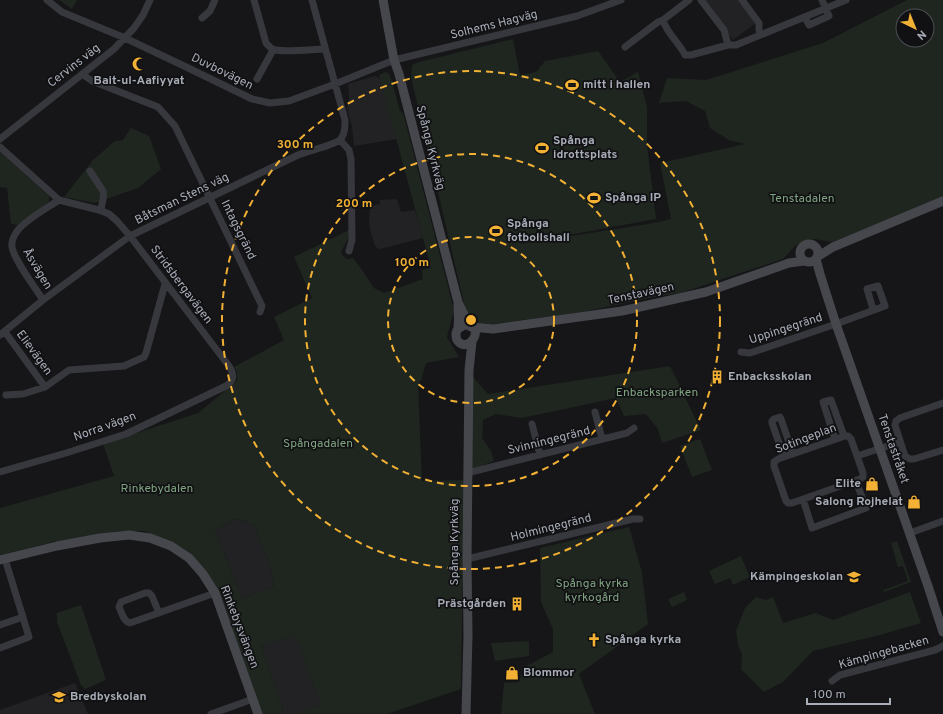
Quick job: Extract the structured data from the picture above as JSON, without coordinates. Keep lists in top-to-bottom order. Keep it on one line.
{"streets":{"street":["Solhems Hagväg","Cervins väg","Duvbovägen","Spånga Kyrkväg","Båtsman Stens väg","Intagsgränd","Åsvägen","Stridsbergavägen","Tenstavägen","Uppingegränd","Elievägen","Norra vägen","Sotingeplan","Svinningegränd","Tenstastråket","Holmingegränd","Rinkebysvängen","Kämpingebacken"]},"crossings":[["Solhems Hagväg","Duvbovägen"],["Solhems Hagväg","Spånga Kyrkväg"],["Cervins väg","Duvbovägen"],["Cervins väg","Intagsgränd"],["Duvbovägen","Spånga Kyrkväg"],["Spånga Kyrkväg","Tenstavägen"],["Spånga Kyrkväg","Svinningegränd"],["Spånga Kyrkväg","Holmingegränd"],["Båtsman Stens väg","Intagsgränd"],["Båtsman Stens väg","Åsvägen"],["Båtsman Stens väg","Stridsbergavägen"],["Båtsman Stens väg","Elievägen"],["Åsvägen","Stridsbergavägen"],["Stridsbergavägen","Norra vägen"],["Tenstavägen","Tenstastråket"],["Uppingegränd","Tenstastråket"]],"parks":["Tenstadalen","Enbacksparken","Spångadalen","Rinkebydalen","Spånga kyrka kyrkogård"],"places":{"mosque":["Bait-ul-Aafiyyat"],"sports":["mitt i hallen","Spånga idrottsplats","Spånga IP","Spånga fotbollshall"],"building":["Enbacksskolan","Prästgården"],"shop":["Elite","Salong Rojhelat","Blommor"],"school or university":["Kämpingeskolan","Bredbyskolan"],"church":["Spånga kyrka"]},"scale_bar":"100 m","north":"bottom right","rings":["300 m","200 m","100 m"]}
